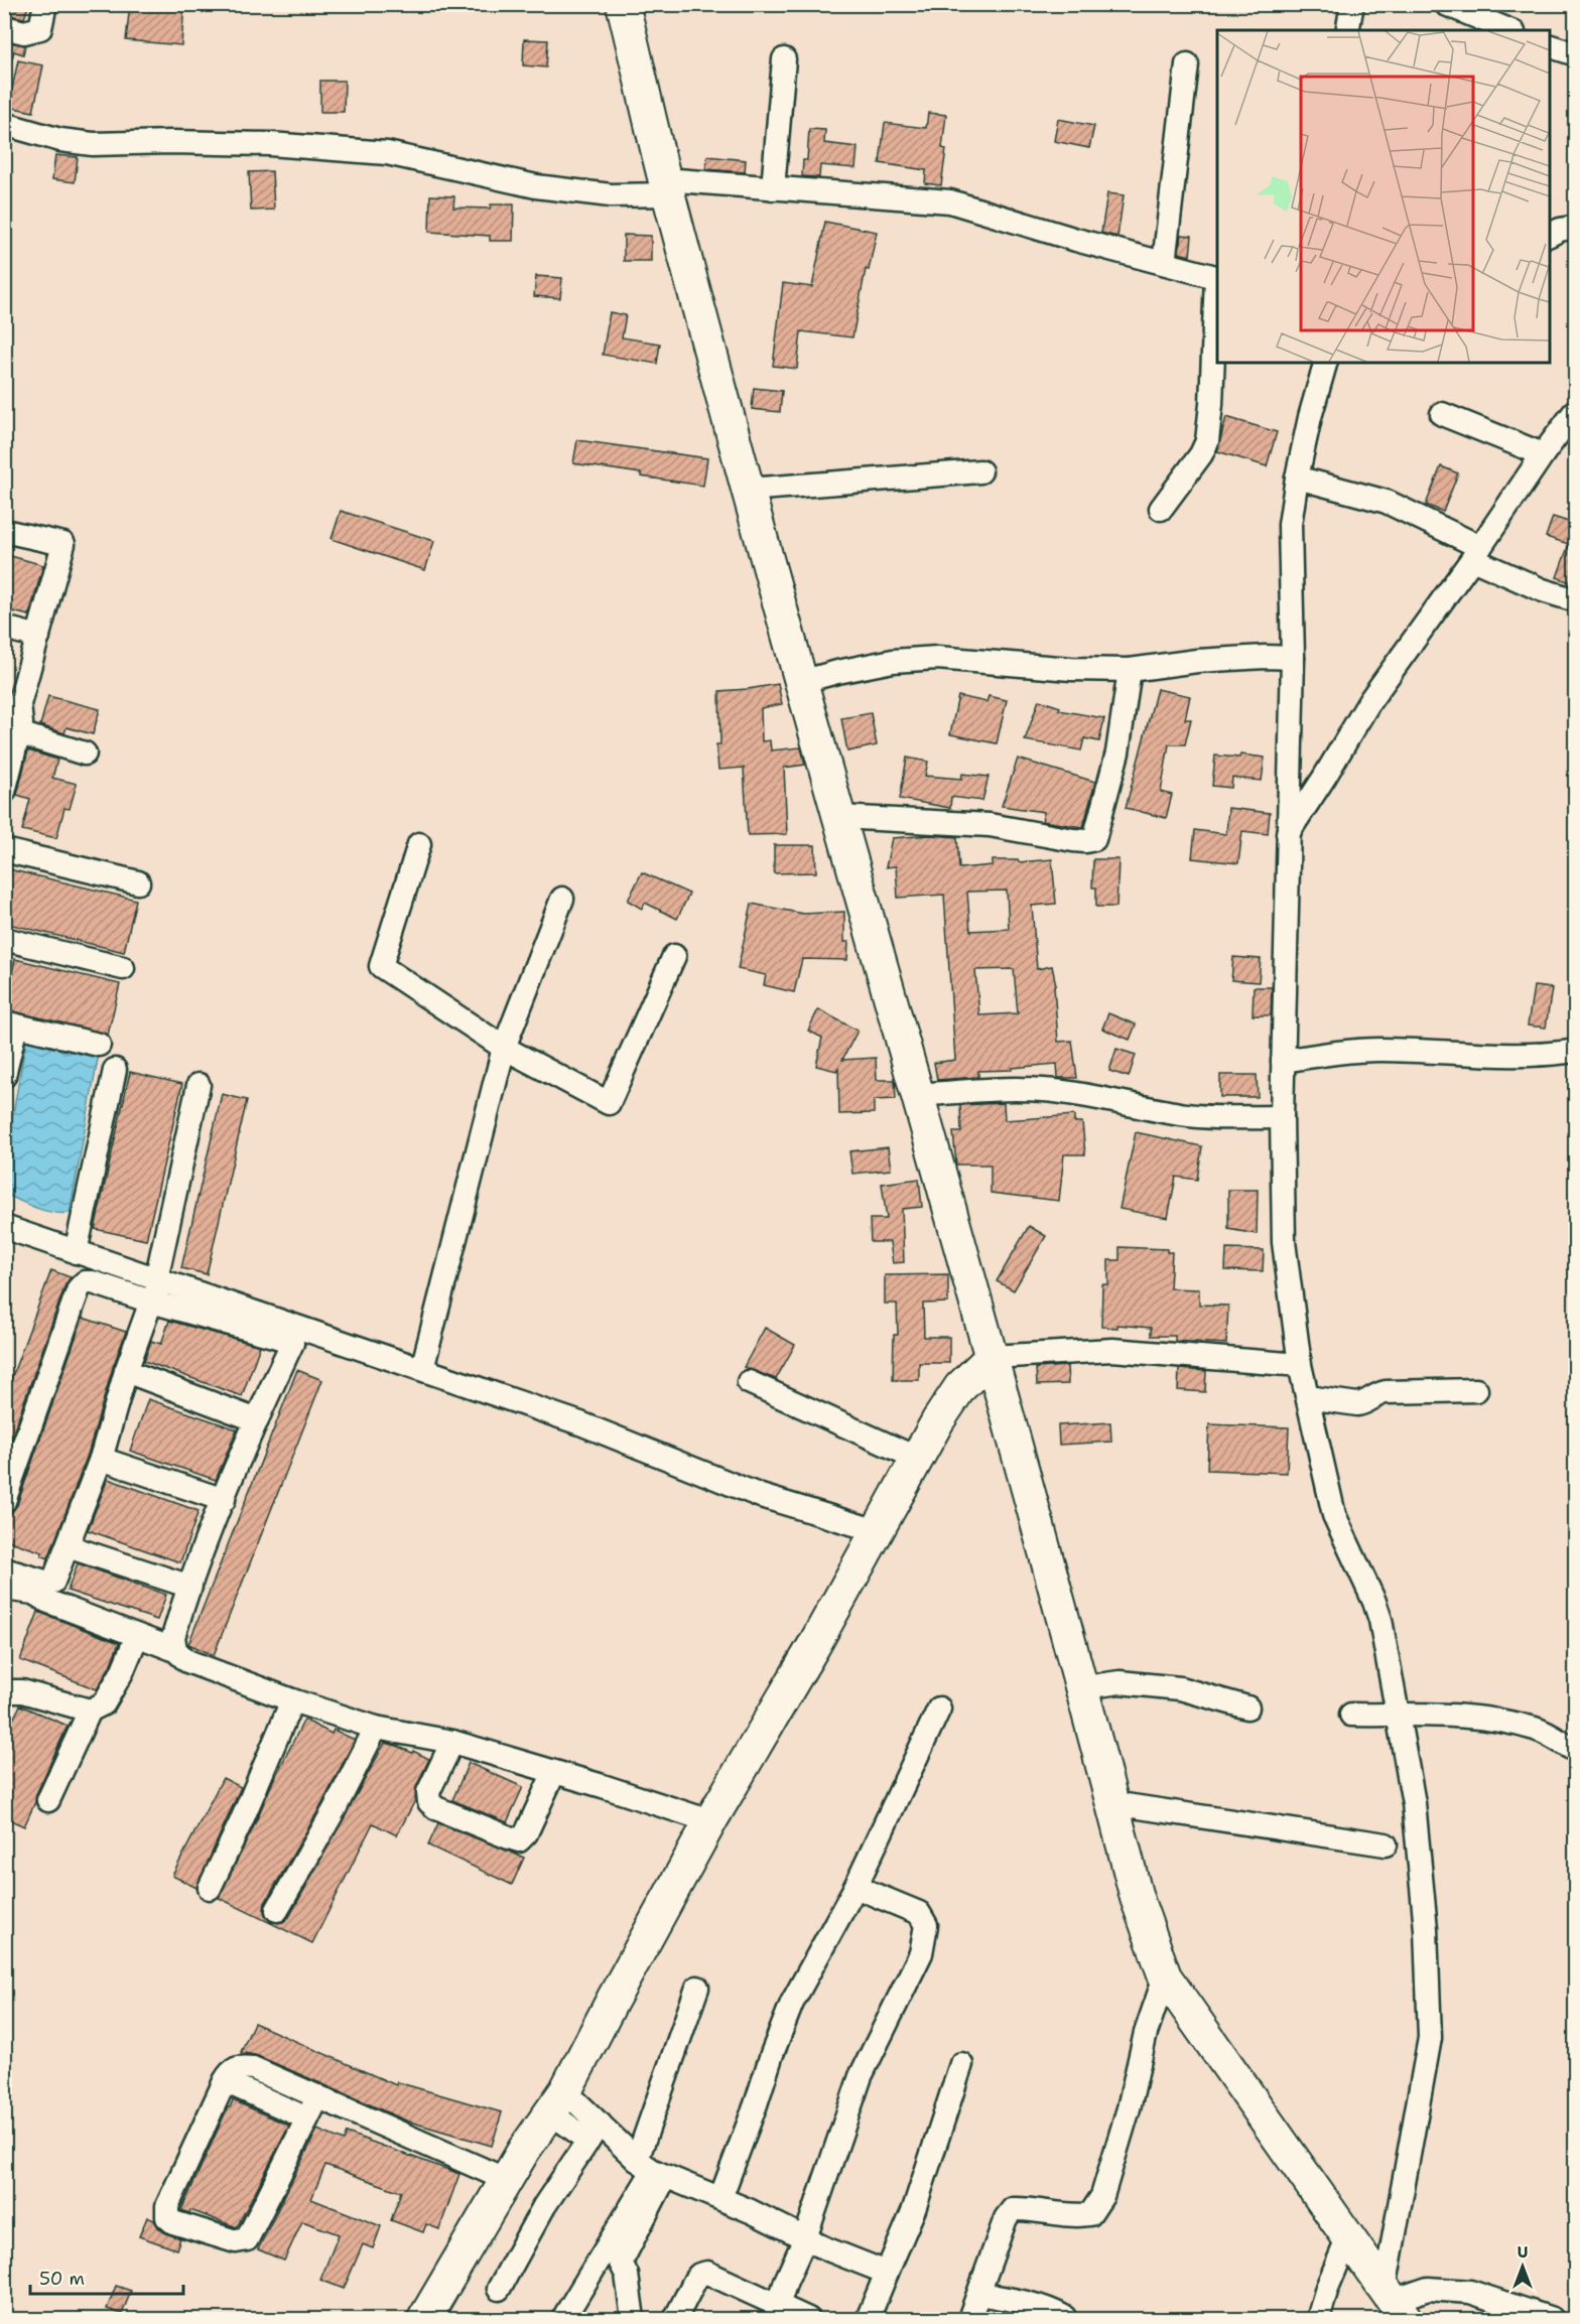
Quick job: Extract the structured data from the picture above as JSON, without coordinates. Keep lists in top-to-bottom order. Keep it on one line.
{"scale_bar":"50 m","north":"top"}
